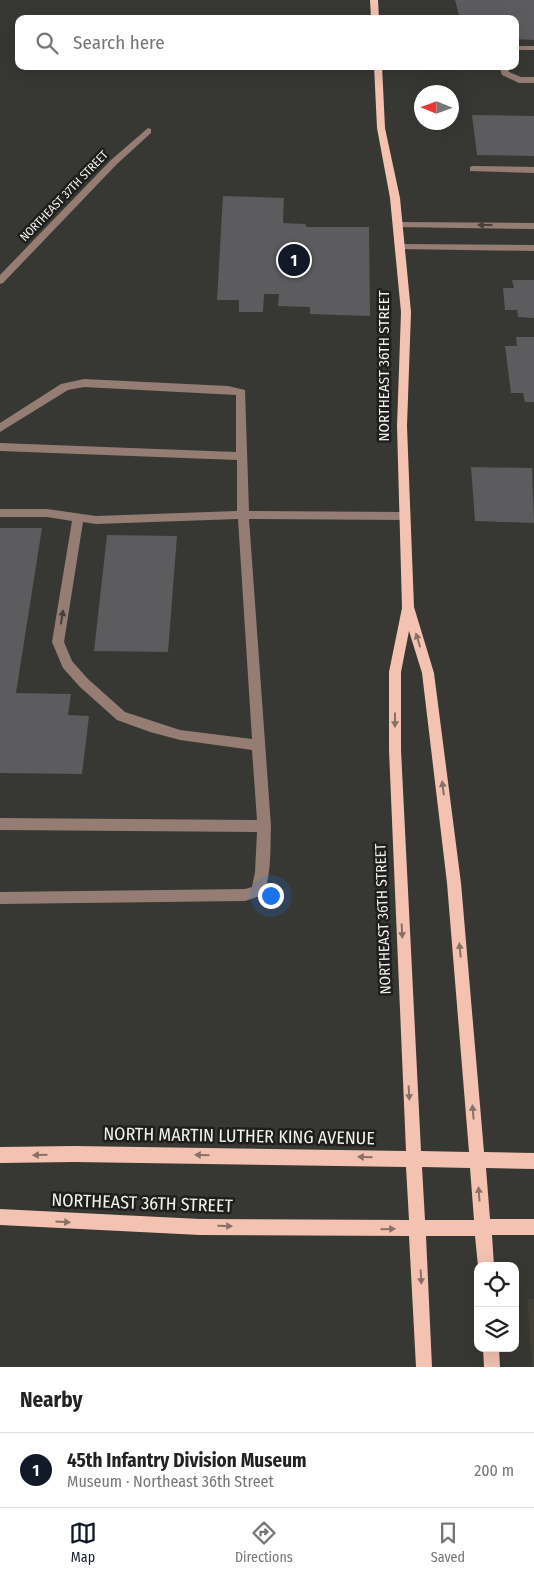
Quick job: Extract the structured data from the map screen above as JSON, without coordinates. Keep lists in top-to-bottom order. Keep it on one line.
{"streets":{"main road":["NORTHEAST 36TH STREET","NORTH MARTIN LUTHER KING AVENUE"],"street":["NORTHEAST 37TH STREET"]},"crossings":[["NORTHEAST 36TH STREET","NORTH MARTIN LUTHER KING AVENUE"]],"one_way":["NORTH MARTIN LUTHER KING AVENUE"],"north":"left","page":{"search":"Search here","pins":"1","heading":"Nearby","list":[{"mark":"1","name":"45th Infantry Division Museum","note":"Museum · Northeast 36th Street","value":"200 m"}],"nav":["Map","Directions","Saved"]}}
